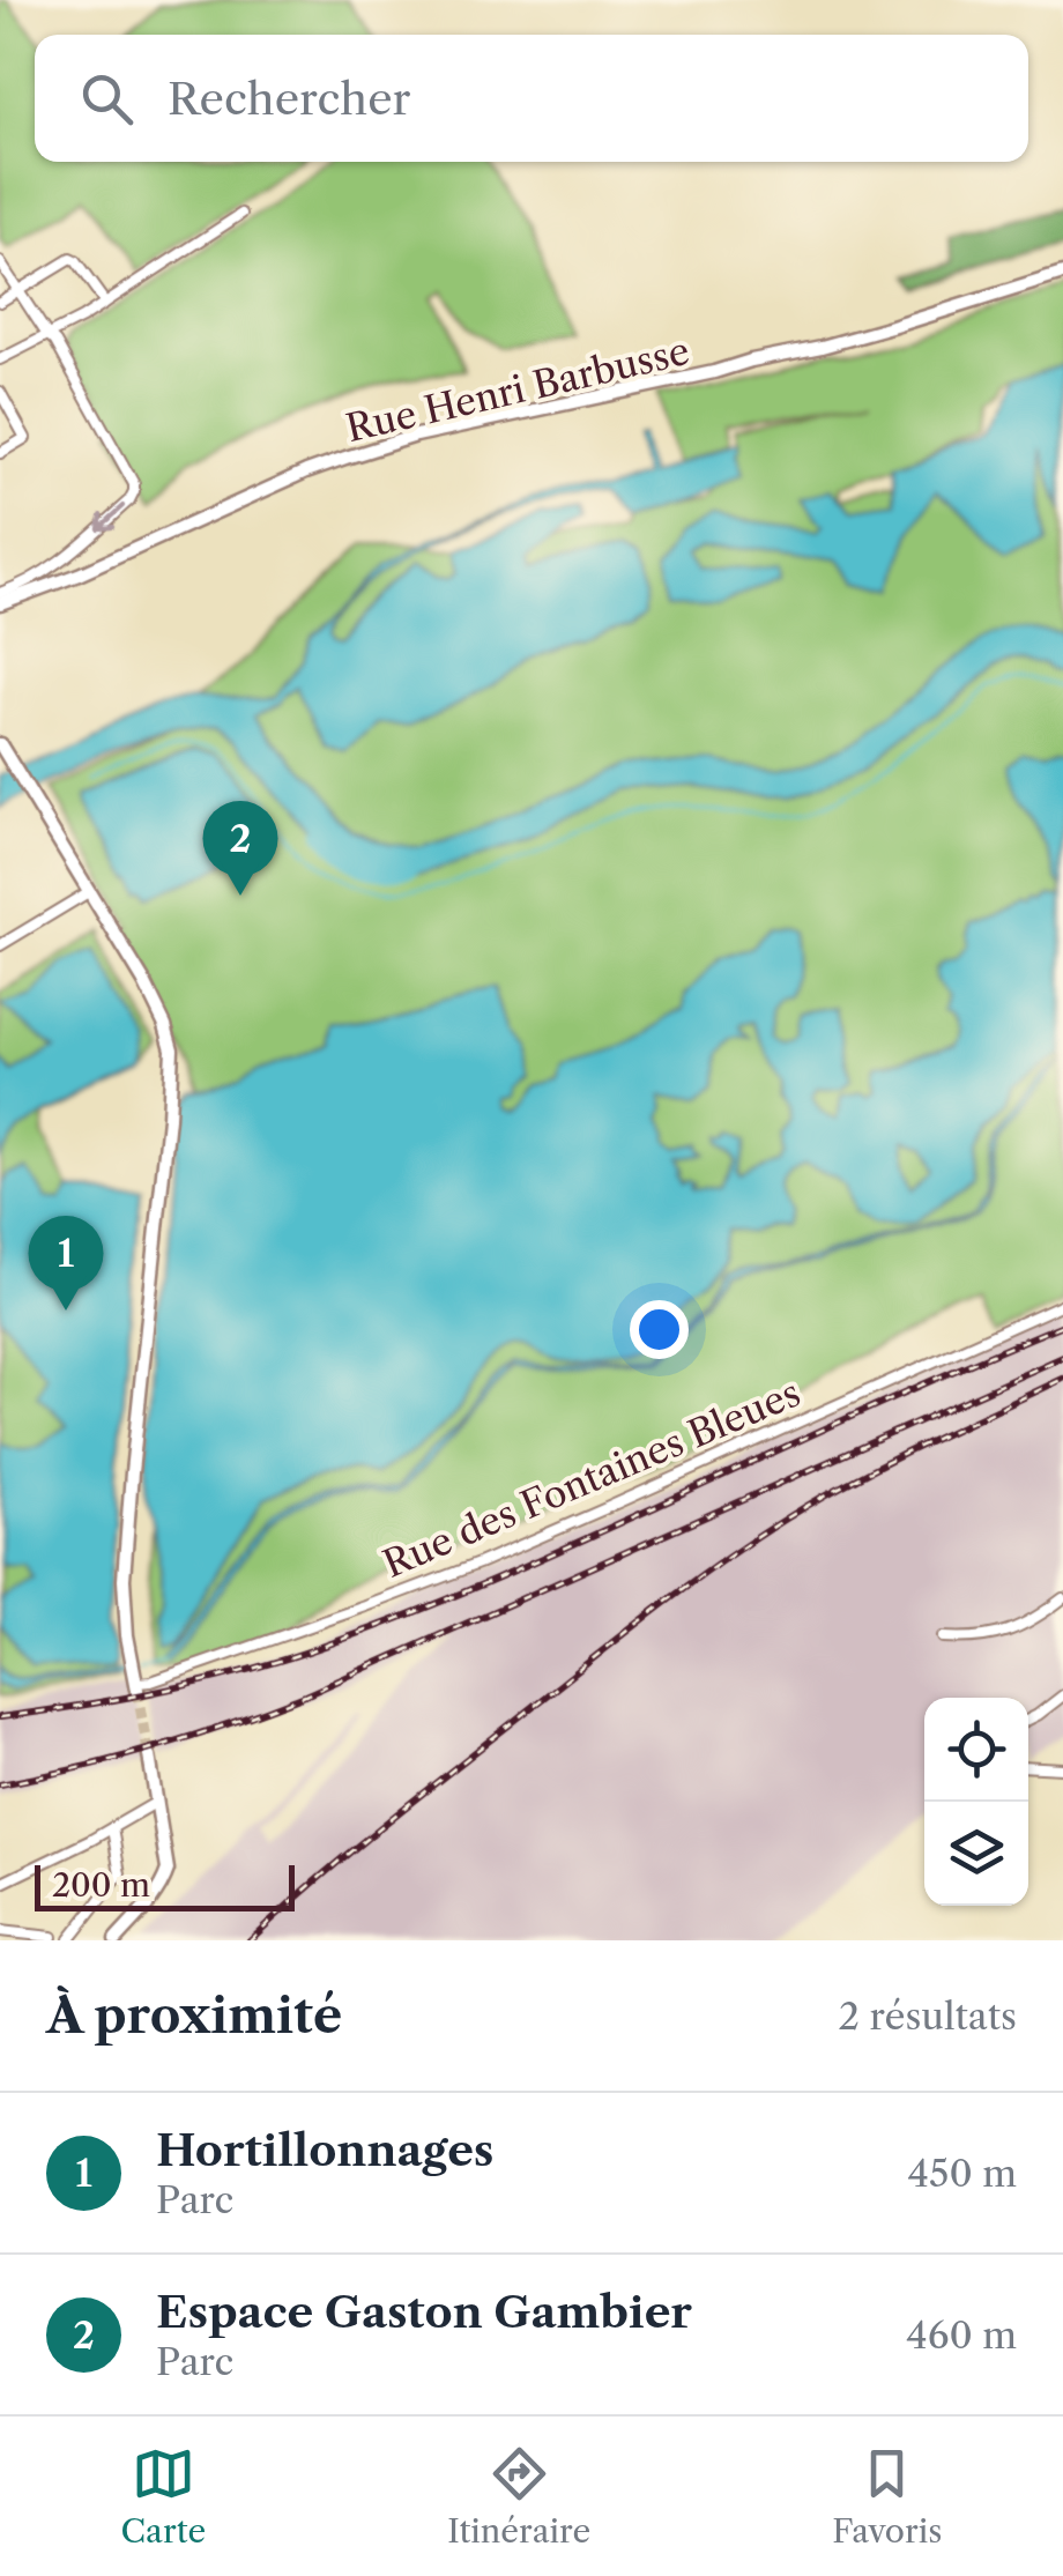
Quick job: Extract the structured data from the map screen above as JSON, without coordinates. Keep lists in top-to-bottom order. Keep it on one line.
{"streets":{"street":["Rue Henri Barbusse","Rue des Fontaines Bleues"]},"scale_bar":"200 m","page":{"search":"Rechercher","pins":["2","1"],"scale":"200 m","heading":["À proximité","2 résultats"],"list":[{"mark":"1","name":"Hortillonnages","note":"Parc","value":"450 m"},{"mark":"2","name":"Espace Gaston Gambier","note":"Parc","value":"460 m"}],"nav":["Carte","Itinéraire","Favoris"]}}
